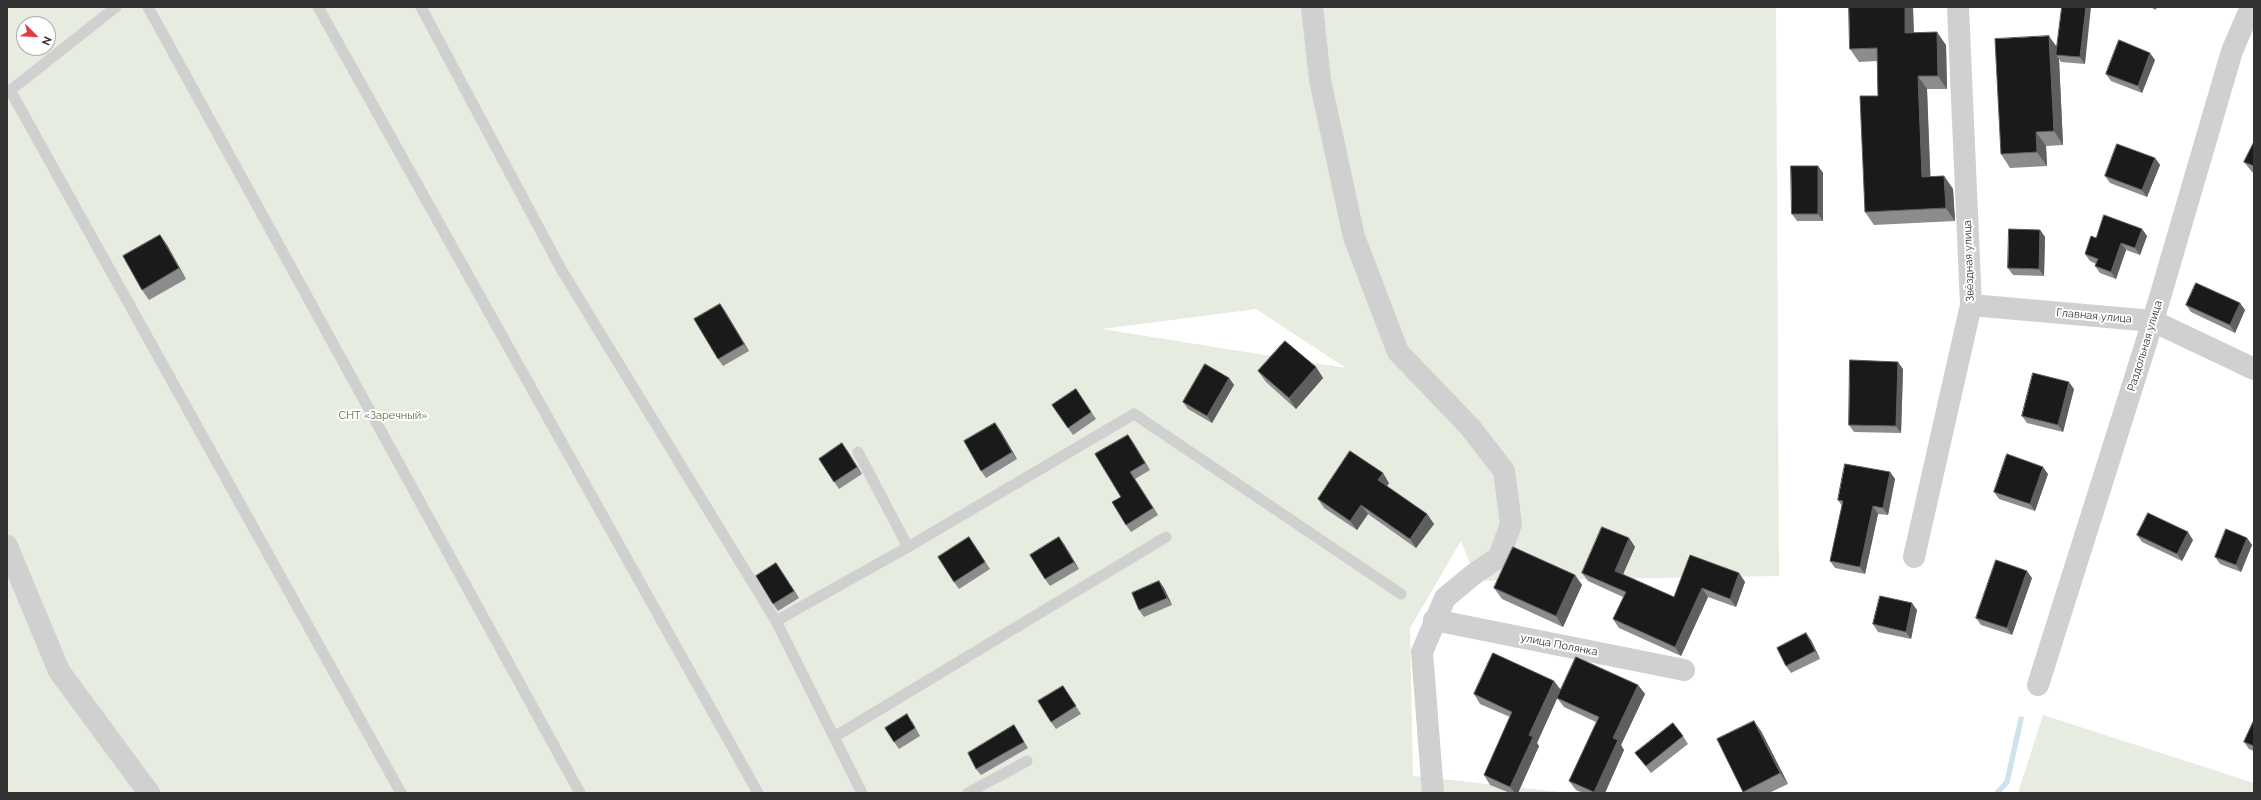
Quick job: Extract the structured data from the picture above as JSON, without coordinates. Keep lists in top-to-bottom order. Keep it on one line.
{"streets":{"street":["Звёздная улица","Главная улица","Раздольная улица","улица Полянка"]},"crossings":[["Звёздная улица","Главная улица"],["Главная улица","Раздольная улица"]],"parks":["СНТ «Заречный»"],"north":"bottom right"}
